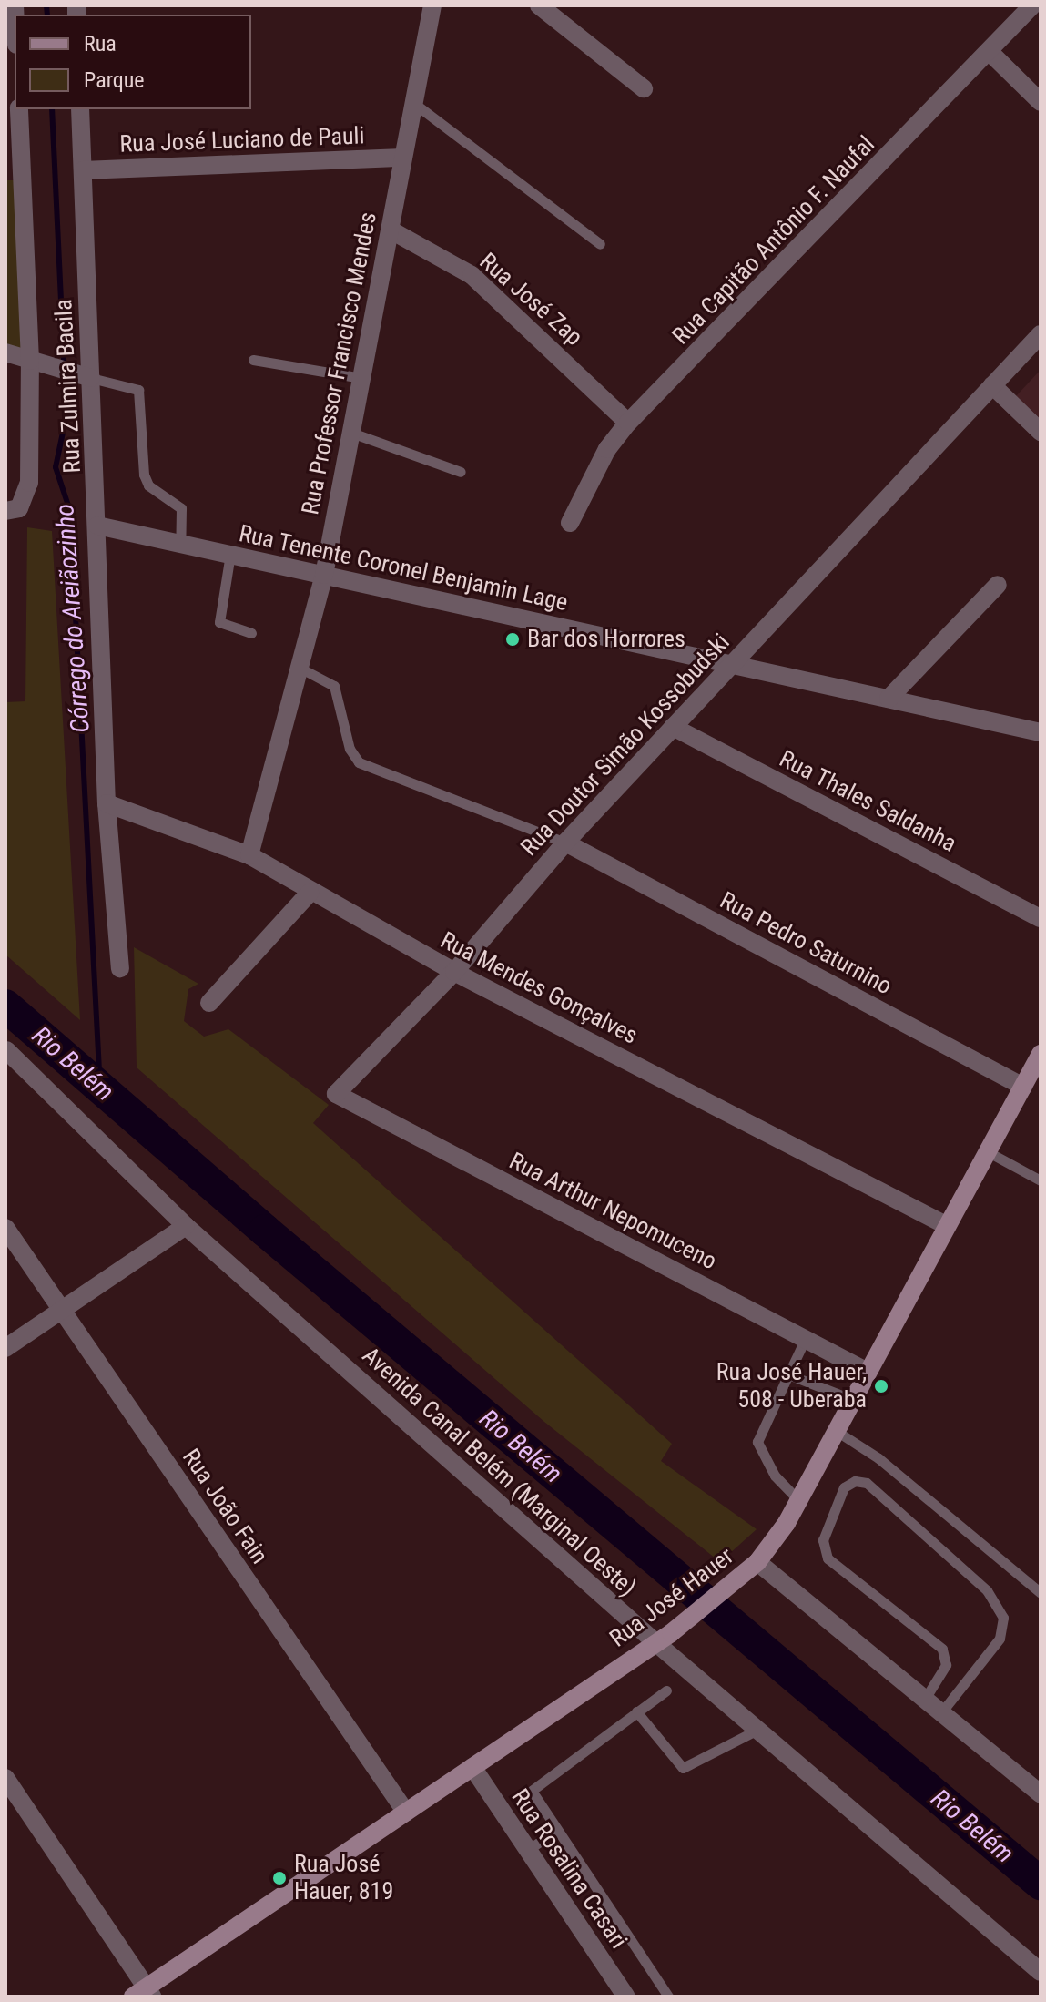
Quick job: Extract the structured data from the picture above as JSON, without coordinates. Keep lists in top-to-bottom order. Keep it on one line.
{"streets":{"main road":["Rua José Hauer"],"street":["Rua José Luciano de Pauli","Rua Capitão Antônio F. Naufal","Rua José Zap","Rua Professor Francisco Mendes","Rua Zulmira Bacila","Rua Tenente Coronel Benjamin Lage","Rua Doutor Simão Kossobudski","Rua Thales Saldanha","Rua Pedro Saturnino","Rua Mendes Gonçalves","Rua Arthur Nepomuceno","Avenida Canal Belém (Marginal Oeste)","Rua João Fain","Rua Rosalina Casari"]},"crossings":[["Rua José Luciano de Pauli","Rua Professor Francisco Mendes"],["Rua José Luciano de Pauli","Rua Zulmira Bacila"],["Rua Capitão Antônio F. Naufal","Rua José Zap"],["Rua José Zap","Rua Professor Francisco Mendes"],["Rua Professor Francisco Mendes","Rua Tenente Coronel Benjamin Lage"],["Rua Professor Francisco Mendes","Rua Mendes Gonçalves"],["Rua Zulmira Bacila","Rua Tenente Coronel Benjamin Lage"],["Rua Zulmira Bacila","Rua Mendes Gonçalves"],["Rua Tenente Coronel Benjamin Lage","Rua Doutor Simão Kossobudski"],["Rua Doutor Simão Kossobudski","Rua Thales Saldanha"],["Rua Doutor Simão Kossobudski","Rua Pedro Saturnino"],["Rua Doutor Simão Kossobudski","Rua Mendes Gonçalves"],["Rua Doutor Simão Kossobudski","Rua Arthur Nepomuceno"],["Rua Pedro Saturnino","Rua José Hauer"],["Rua Mendes Gonçalves","Rua José Hauer"],["Rua Arthur Nepomuceno","Rua José Hauer"],["Avenida Canal Belém (Marginal Oeste)","Rua José Hauer"],["Rua João Fain","Rua José Hauer"],["Rua José Hauer","Rua Rosalina Casari"]],"water":["Córrego do Areiãozinho","Rio Belém"],"places":["Bar dos Horrores","Rua José Hauer, 508 - Uberaba","Rua José Hauer, 819"],"legend":["Rua","Parque"]}
